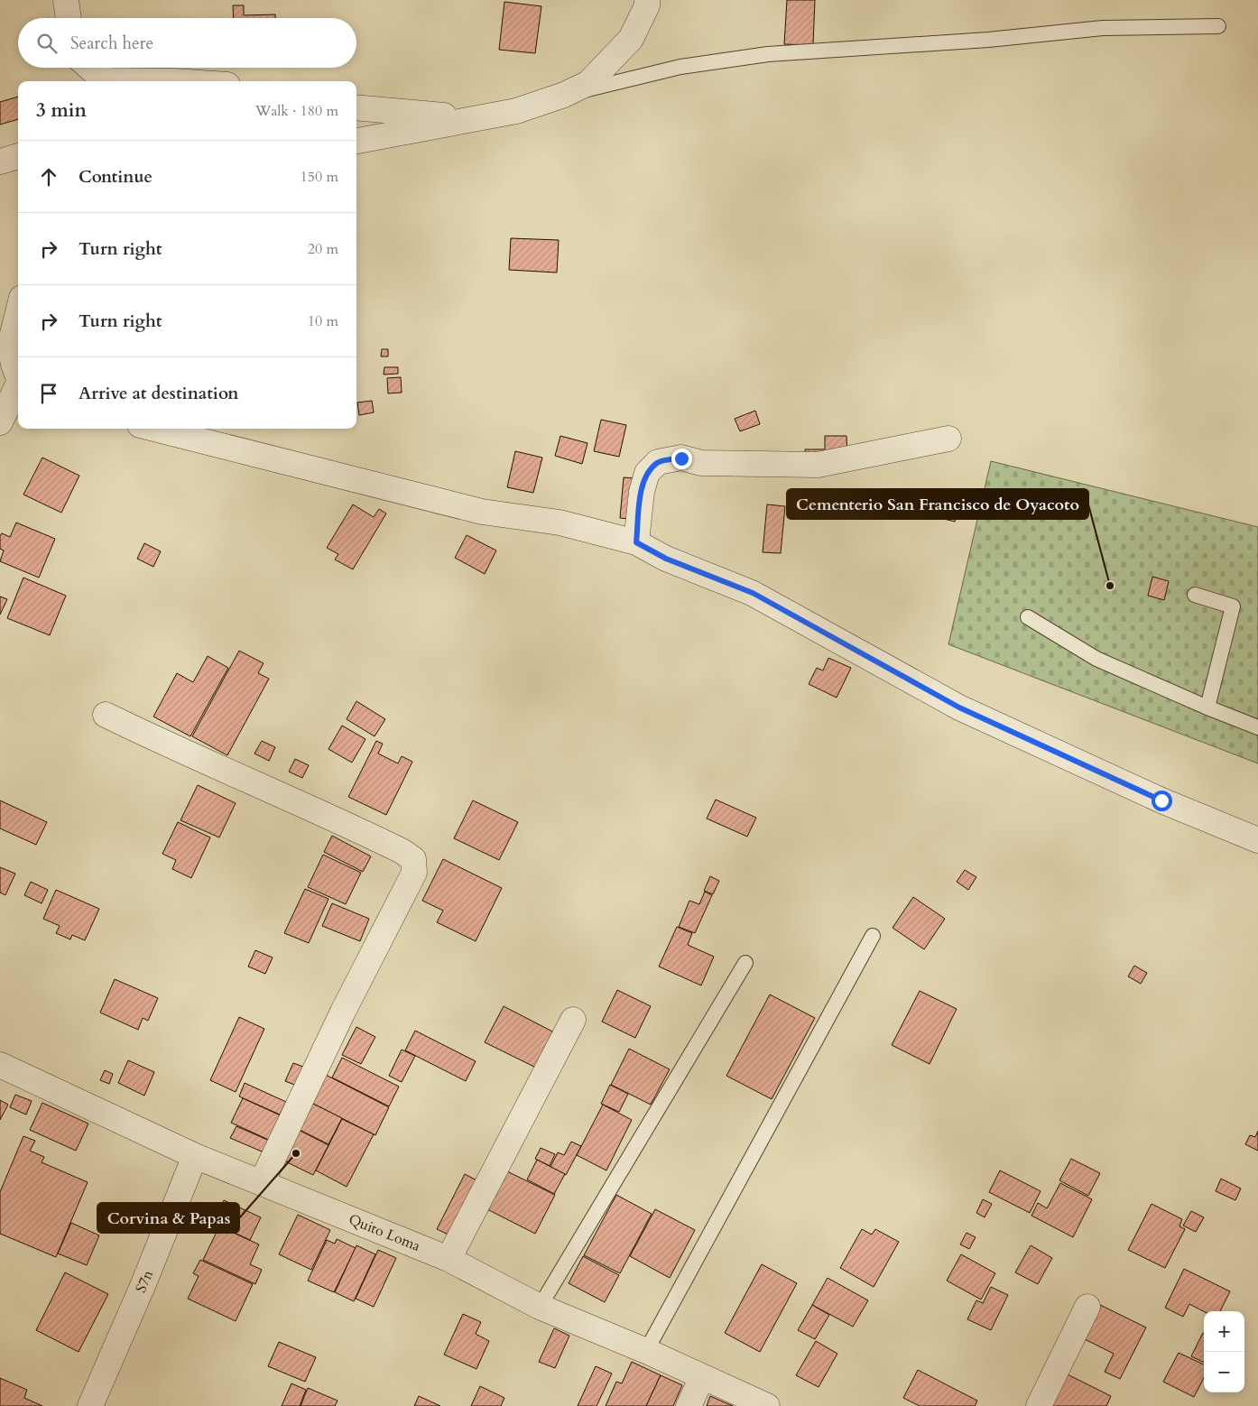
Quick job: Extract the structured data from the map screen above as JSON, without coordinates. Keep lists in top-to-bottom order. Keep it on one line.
{"streets":{"street":["Quito Loma","S7n"]},"crossings":[["Quito Loma","S7n"]],"places":["Cementerio San Francisco de Oyacoto","Corvina & Papas"],"page":{"search":"Search here","heading":["3 min","Walk · 180 m"],"list":[["Continue","150 m"],["Turn right","20 m"],["Turn right","10 m"],"Arrive at destination"],"map_buttons":["+","−"]}}
